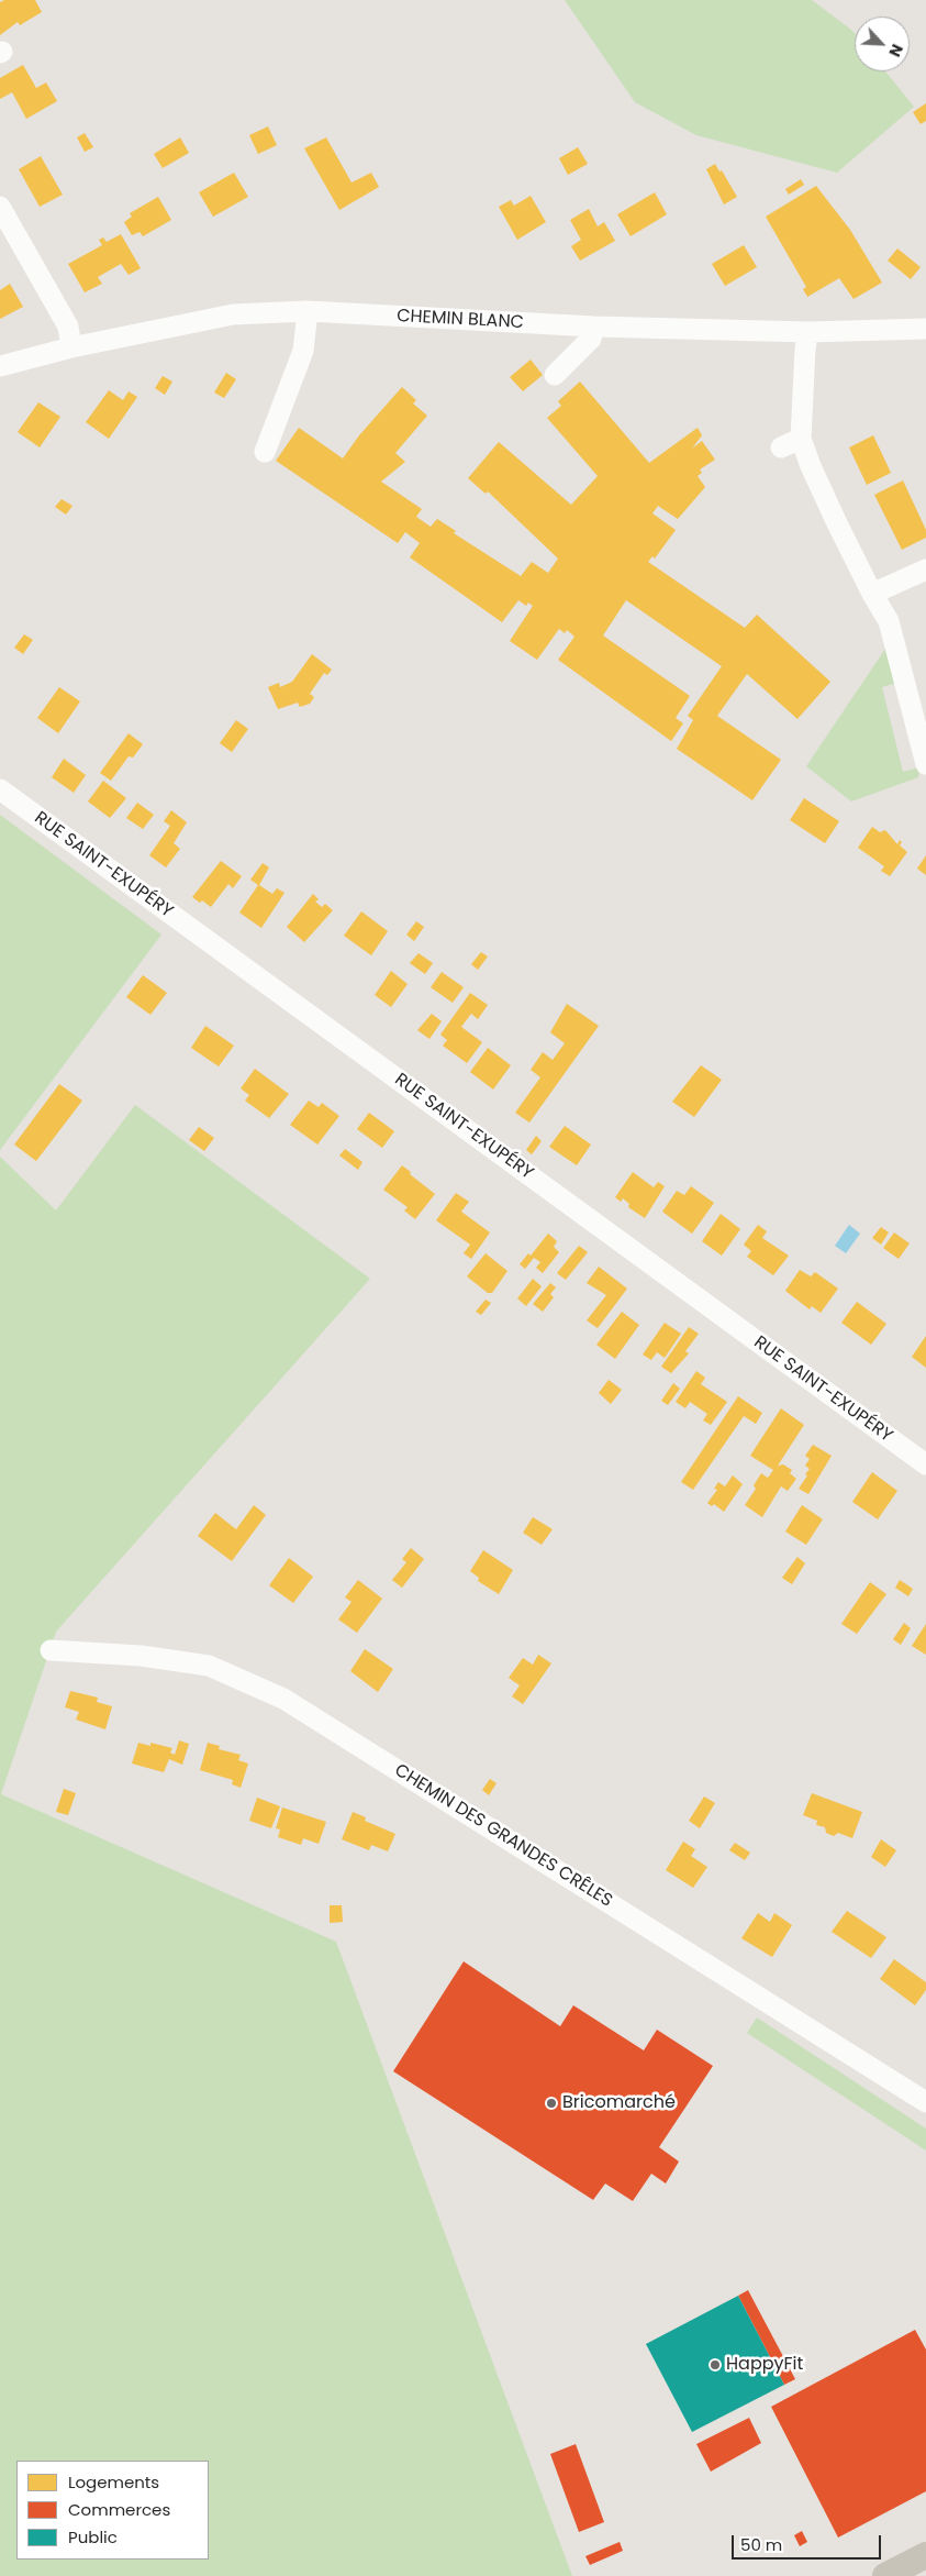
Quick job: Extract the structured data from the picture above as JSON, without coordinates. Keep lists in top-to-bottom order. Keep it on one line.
{"streets":{"street":["CHEMIN BLANC","RUE SAINT-EXUPÉRY","CHEMIN DES GRANDES CRÊLES"]},"places":["Bricomarché","HappyFit"],"legend":["Logements","Commerces","Public"],"scale_bar":"50 m","north":"bottom right"}
